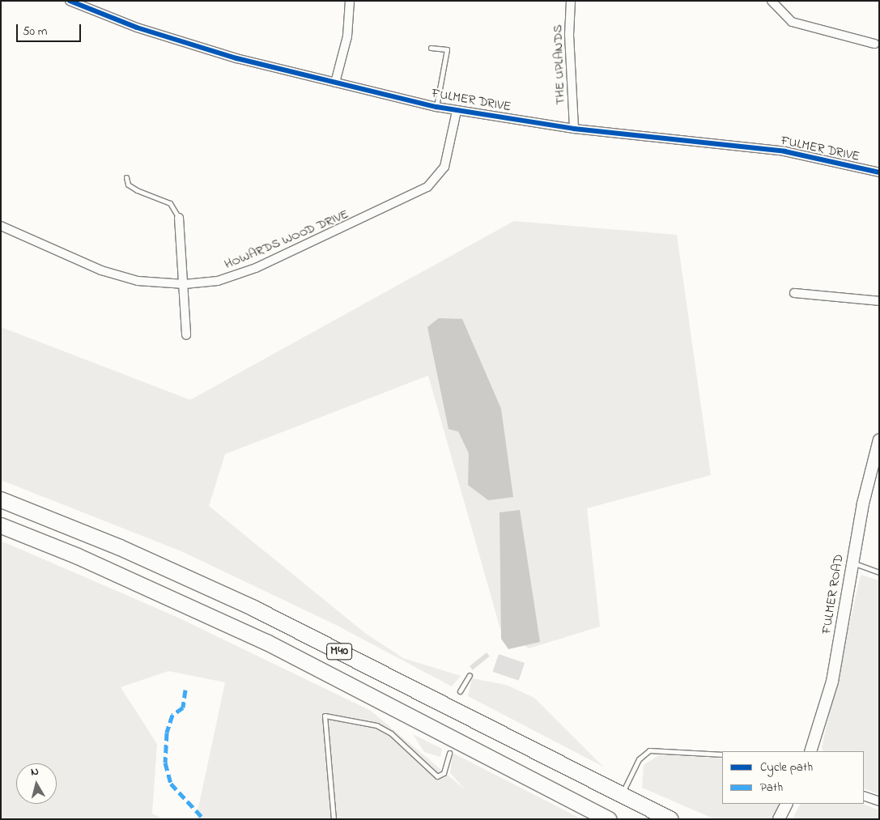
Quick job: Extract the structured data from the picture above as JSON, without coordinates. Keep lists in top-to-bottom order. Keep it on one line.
{"streets":{"highway":["M40"],"street":["THE UPLANDS","FULMER DRIVE","HOWARDS WOOD DRIVE","FULMER ROAD"]},"crossings":[["THE UPLANDS","FULMER DRIVE"],["FULMER DRIVE","HOWARDS WOOD DRIVE"]],"legend":["Cycle path","Path"],"scale_bar":"50 m","north":"top"}
